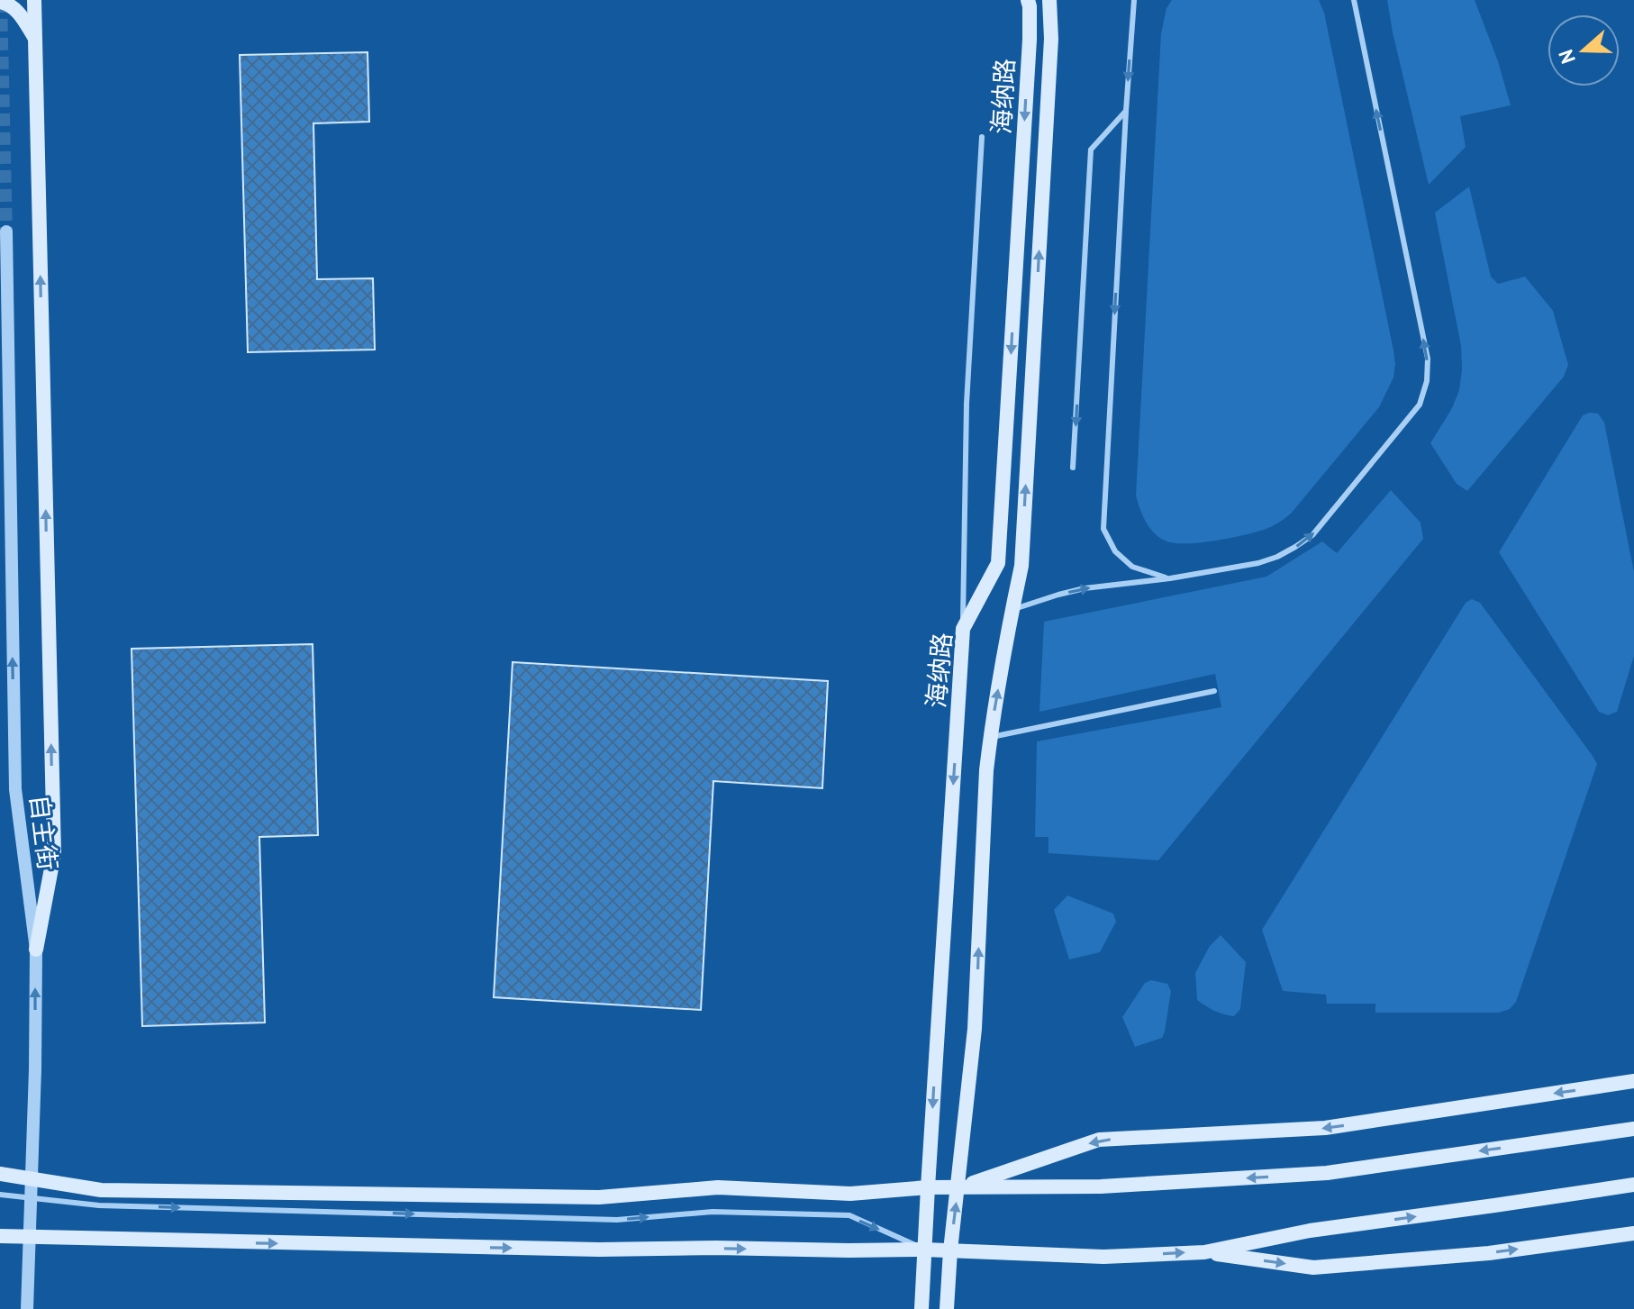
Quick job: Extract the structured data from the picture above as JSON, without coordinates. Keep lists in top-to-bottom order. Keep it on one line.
{"streets":{"main road":["海纳路"],"street":["自主街"]},"one_way":["自主街"],"north":"left"}
